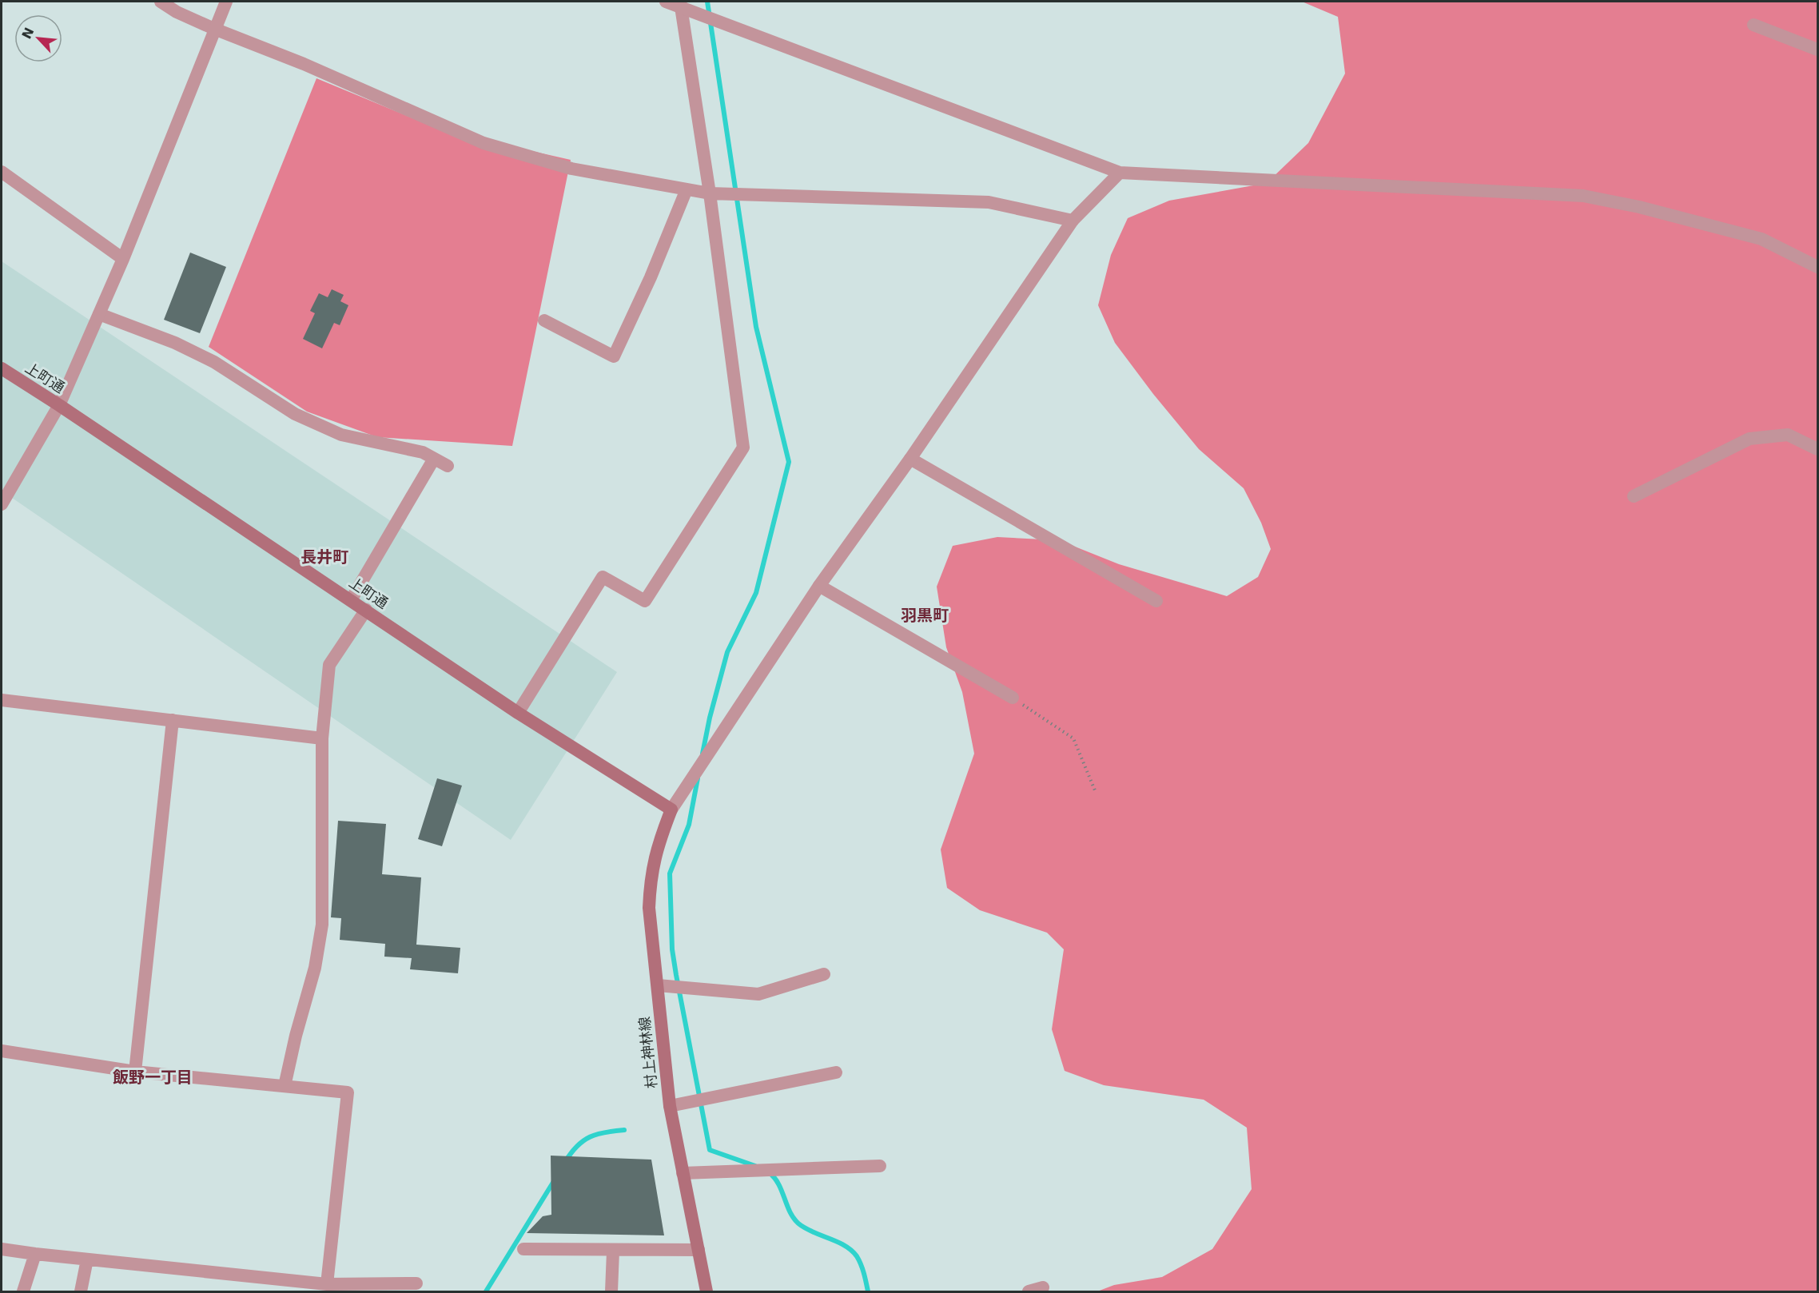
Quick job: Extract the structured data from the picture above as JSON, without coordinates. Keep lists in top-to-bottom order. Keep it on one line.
{"streets":{"main road":["上町通","村上神林線"]},"crossings":[["上町通","村上神林線"]],"districts":["長井町","羽黒町","飯野一丁目"],"north":"top left"}
